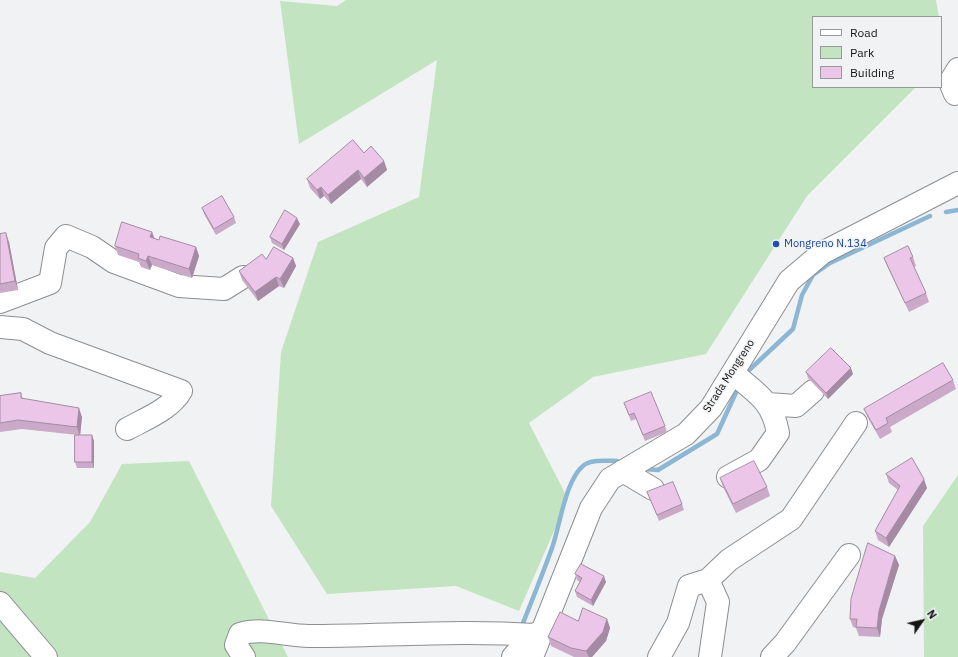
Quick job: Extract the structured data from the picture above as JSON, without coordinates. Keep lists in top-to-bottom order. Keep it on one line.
{"streets":{"street":["Strada Mongreno"]},"places":["Mongreno N.134"],"legend":["Road","Park","Building"],"north":"top right"}
